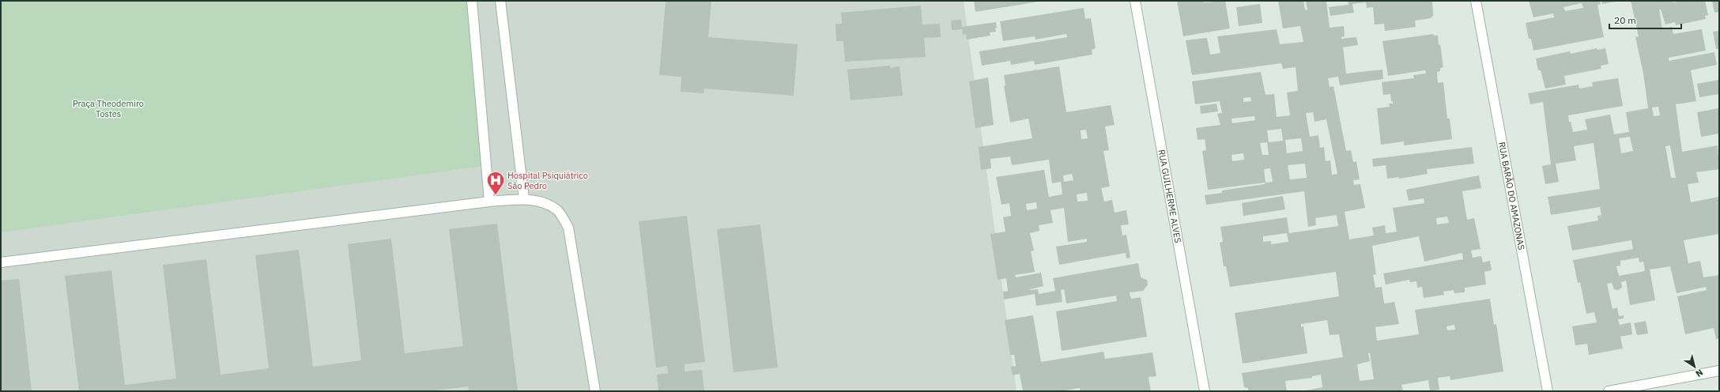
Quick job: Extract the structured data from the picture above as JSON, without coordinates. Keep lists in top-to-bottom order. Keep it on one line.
{"streets":{"main road":["RUA GUILHERME ALVES","RUA BARÃO DO AMAZONAS"]},"parks":["Praça Theodemiro Tostes"],"places":{"hospital":["Hospital Psiquiátrico São Pedro"]},"scale_bar":"20 m","north":"bottom right"}
